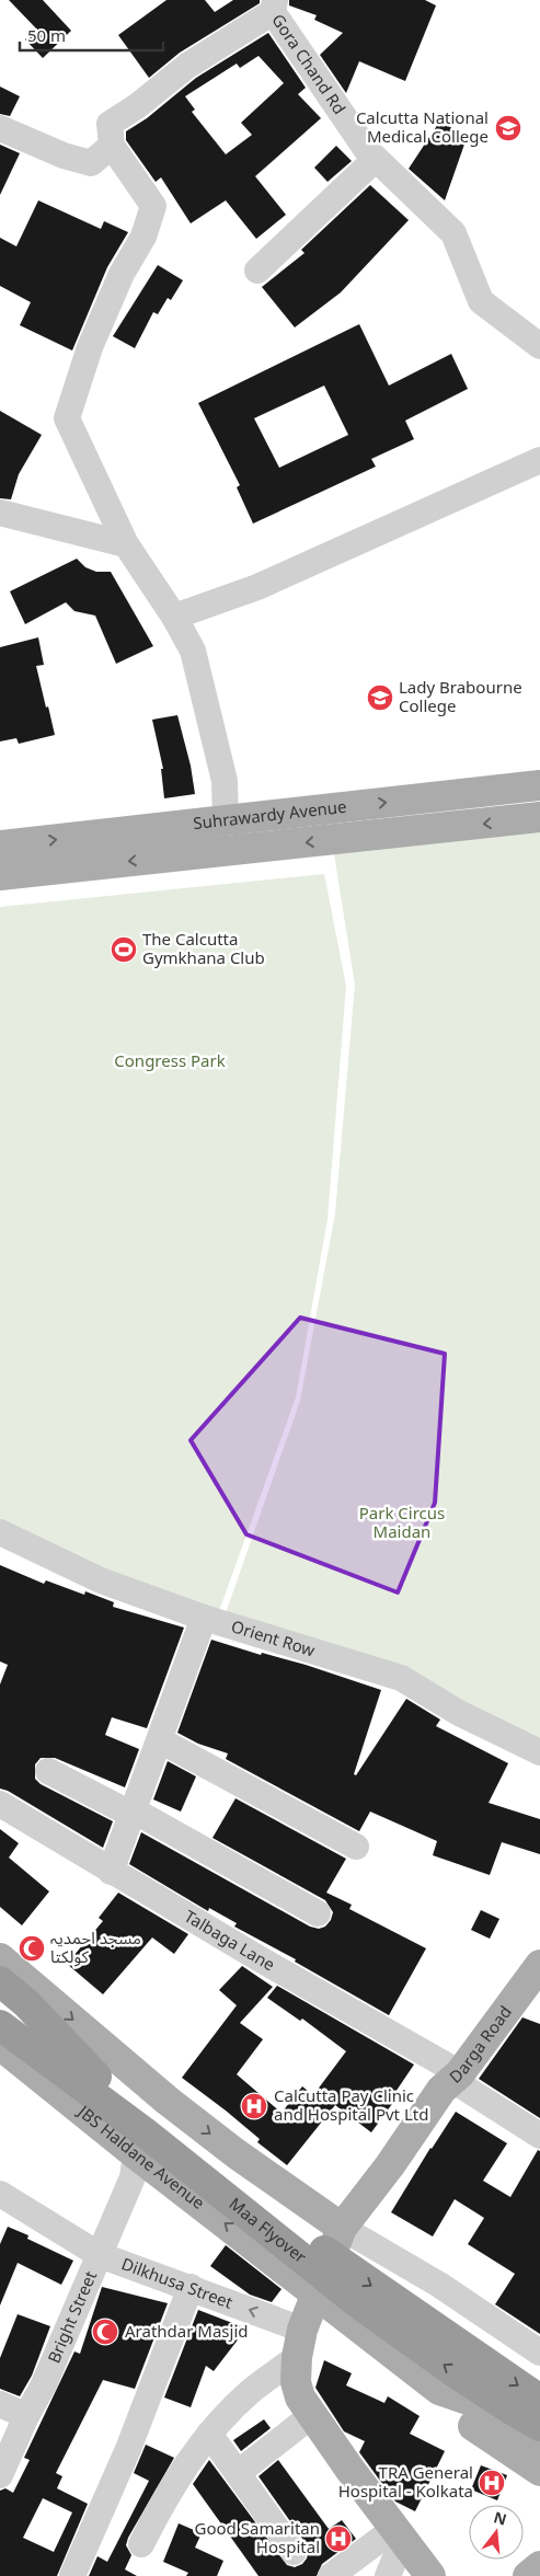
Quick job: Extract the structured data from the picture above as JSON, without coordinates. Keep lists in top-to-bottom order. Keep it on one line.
{"streets":{"highway":["Maa Flyover"],"main road":["Suhrawardy Avenue","Darga Road","JBS Haldane Avenue"],"street":["Gora Chand Rd","Orient Row","Talbaga Lane","Dilkhusa Street","Bright Street"]},"crossings":[["Talbaga Lane","Darga Road"],["Darga Road","JBS Haldane Avenue"],["Darga Road","Dilkhusa Street"],["JBS Haldane Avenue","Bright Street"],["Dilkhusa Street","Bright Street"]],"one_way":["Dilkhusa Street"],"parks":["Congress Park","Park Circus Maidan"],"places":{"school or university":["Calcutta National Medical College","Lady Brabourne College"],"sports":["The Calcutta Gymkhana Club"],"mosque":["مسجد احمدیہ کولکتا","Arathdar Masjid"],"hospital":["Calcutta Pay Clinic and Hospital Pvt Ltd","TRA General Hospital - Kolkata","Good Samaritan Hospital"]},"scale_bar":"50 m","north":"top"}
